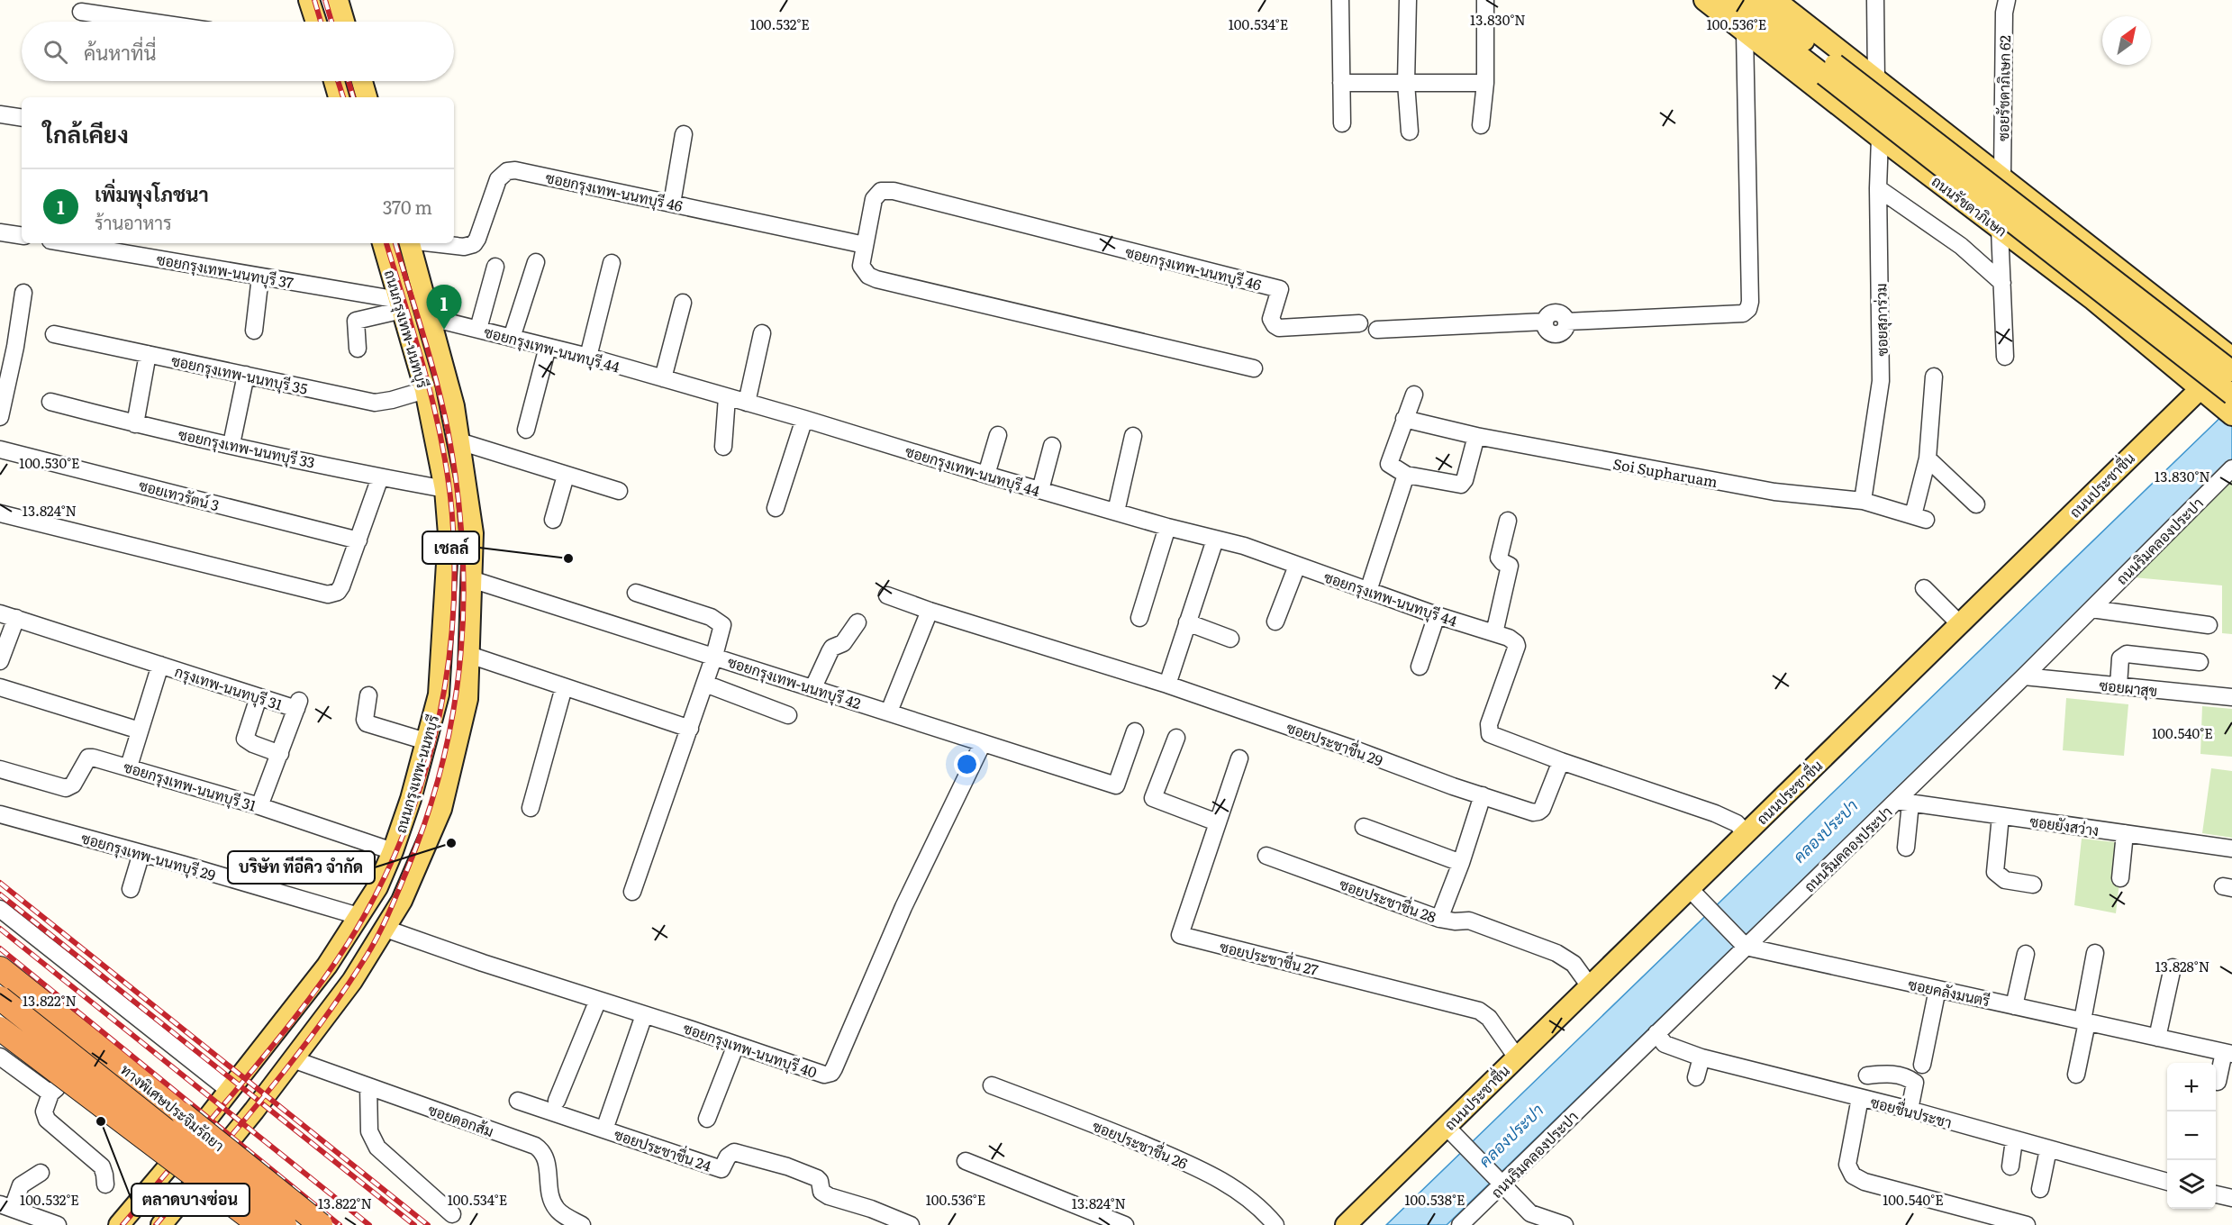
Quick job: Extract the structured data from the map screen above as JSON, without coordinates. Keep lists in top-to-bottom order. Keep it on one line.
{"streets":{"highway":["ทางพิเศษประจิมรัถยา"],"main road":["ถนนรัชดาภิเษก","ถนนกรุงเทพ-นนทบุรี","ถนนประชาชื่น"],"street":["ซอยรัชดาภิเษก 62","ซอยกรุงเทพ-นนทบุรี 46","ซอยกรุงเทพ-นนทบุรี 37","ซอยสุภาร่วม","ซอยกรุงเทพ-นนทบุรี 44","ซอยกรุงเทพ-นนทบุรี 35","ซอยกรุงเทพ-นนทบุรี 33","Soi Supharuam","ซอยเทวรัตน์ 3","ถนนริมคลองประปา","ซอยกรุงเทพ-นนทบุรี 42","กรุงเทพ-นนทบุรี 31","ซอยผาสุข","ซอยประชาชื่น 29","ซอยกรุงเทพ-นนทบุรี 31","ซอยยังสว่าง","ซอยกรุงเทพ-นนทบุรี 29","ซอยประชาชื่น 28","ซอยประชาชื่น 27","ซอยคลังมนตรี","ซอยกรุงเทพ-นนทบุรี 40","ซอยชื่นประชา","ซอยดอกส้ม","ซอยประชาชื่น 26","ซอยประชาชื่น 24"]},"crossings":[["ถนนรัชดาภิเษก","ซอยสุภาร่วม"],["ถนนรัชดาภิเษก","ถนนประชาชื่น"],["ซอยกรุงเทพ-นนทบุรี 37","ถนนกรุงเทพ-นนทบุรี"],["ซอยสุภาร่วม","Soi Supharuam"],["ถนนกรุงเทพ-นนทบุรี","ซอยกรุงเทพ-นนทบุรี 44"],["ถนนกรุงเทพ-นนทบุรี","ซอยกรุงเทพ-นนทบุรี 35"],["ถนนกรุงเทพ-นนทบุรี","ซอยกรุงเทพ-นนทบุรี 33"],["ถนนกรุงเทพ-นนทบุรี","ซอยกรุงเทพ-นนทบุรี 42"],["ถนนกรุงเทพ-นนทบุรี","ซอยกรุงเทพ-นนทบุรี 31"],["ถนนกรุงเทพ-นนทบุรี","ซอยกรุงเทพ-นนทบุรี 29"],["ถนนกรุงเทพ-นนทบุรี","ซอยกรุงเทพ-นนทบุรี 40"],["ถนนกรุงเทพ-นนทบุรี","ซอยดอกส้ม"],["ถนนประชาชื่น","ซอยประชาชื่น 28"],["ถนนประชาชื่น","ซอยประชาชื่น 27"],["ถนนริมคลองประปา","ซอยผาสุข"],["ถนนริมคลองประปา","ซอยยังสว่าง"],["ถนนริมคลองประปา","ซอยคลังมนตรี"],["ถนนริมคลองประปา","ซอยชื่นประชา"],["ซอยกรุงเทพ-นนทบุรี 42","ซอยกรุงเทพ-นนทบุรี 40"]],"water":["คลองประปา"],"places":["เชลล์","บริษัท ทีอีคิว จำกัด","ตลาดบางซ่อน"],"north":"top right","page":{"search":"ค้นหาที่นี่","heading":"ใกล้เคียง","list":[{"mark":"1","name":"เพิ่มพุงโภชนา","note":"ร้านอาหาร","value":"370 m"}],"pins":"1","map_buttons":["+","−"]},"coordinates":["13.830°N","100.534°E","100.532°E","100.536°E","100.530°E","13.824°N","100.540°E","13.828°N","13.822°N","100.538°E"]}
